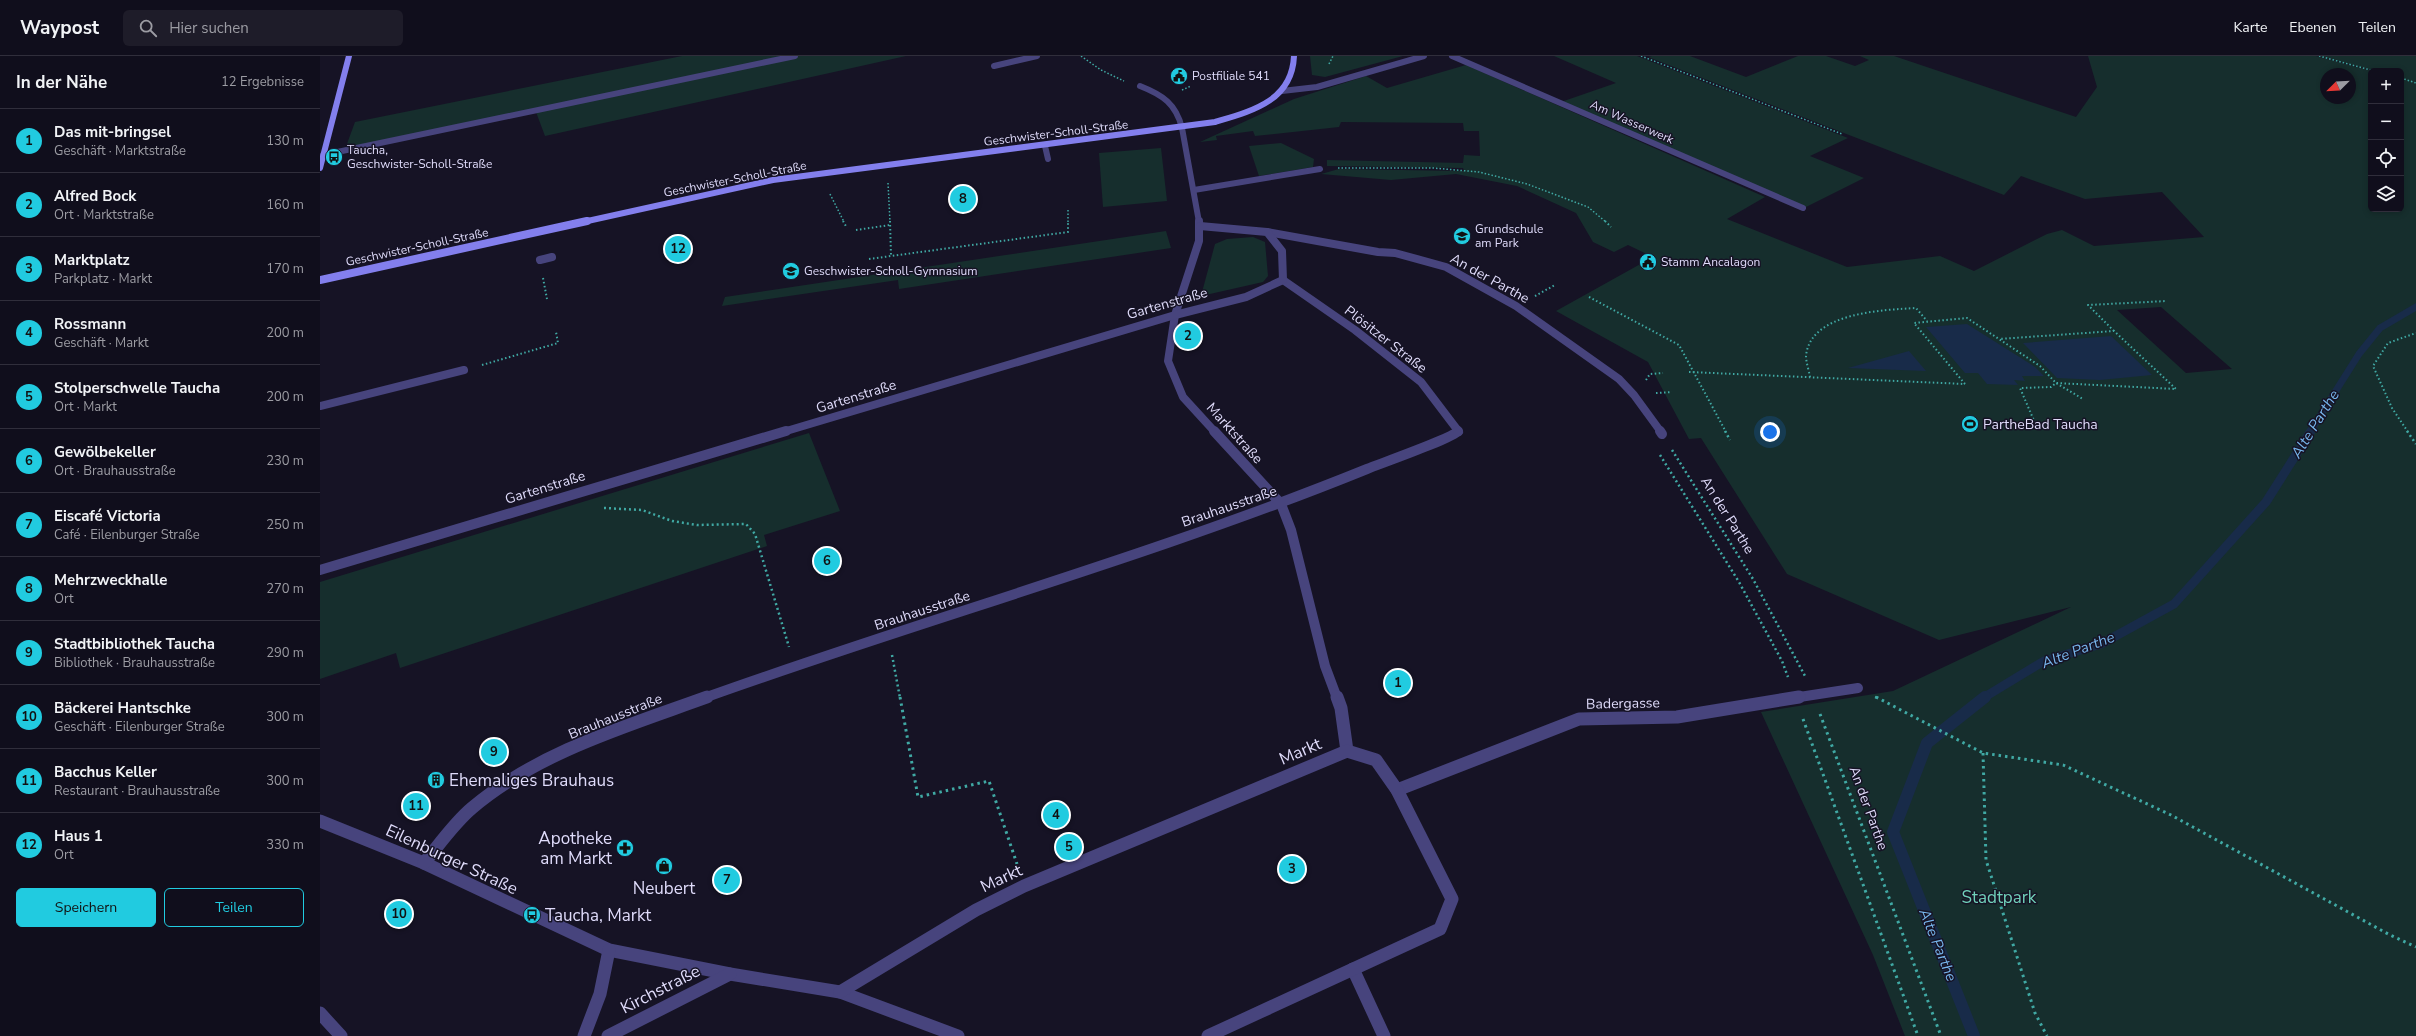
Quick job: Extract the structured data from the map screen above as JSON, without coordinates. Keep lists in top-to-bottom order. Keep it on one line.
{"streets":{"street":["Am Wasserwerk","Geschwister-Scholl-Straße","An der Parthe","Gartenstraße","Plösitzer Straße","Marktstraße","Brauhausstraße","Badergasse","Markt","Eilenburger Straße","Kirchstraße"]},"crossings":[["Geschwister-Scholl-Straße","Marktstraße"],["An der Parthe","Badergasse"],["Gartenstraße","Plösitzer Straße"],["Gartenstraße","Marktstraße"],["Plösitzer Straße","Brauhausstraße"],["Marktstraße","Brauhausstraße"],["Marktstraße","Markt"],["Brauhausstraße","Eilenburger Straße"],["Eilenburger Straße","Kirchstraße"]],"water":["Alte Parthe"],"parks":["Stadtpark"],"places":{"public building":["Postfiliale 541","Stamm Ancalagon"],"bus stop":["Taucha, Geschwister-Scholl-Straße","Taucha, Markt"],"school or university":["Grundschule am Park","Geschwister-Scholl-Gymnasium"],"sports":["PartheBad Taucha"],"building":["Ehemaliges Brauhaus"],"pharmacy":["Apotheke am Markt"],"shop":["Neubert"]},"north":"bottom left","page":{"header":"Waypost","search":"Hier suchen","nav":["Karte","Ebenen","Teilen"],"heading":["In der Nähe","12 Ergebnisse"],"map_buttons":["+","−"],"list":[{"mark":"1","name":"Das mit-bringsel","note":"Geschäft · Marktstraße","value":"130 m"},{"mark":"2","name":"Alfred Bock","note":"Ort · Marktstraße","value":"160 m"},{"mark":"3","name":"Marktplatz","note":"Parkplatz · Markt","value":"170 m"},{"mark":"4","name":"Rossmann","note":"Geschäft · Markt","value":"200 m"},{"mark":"5","name":"Stolperschwelle Taucha","note":"Ort · Markt","value":"200 m"},{"mark":"6","name":"Gewölbekeller","note":"Ort · Brauhausstraße","value":"230 m"},{"mark":"7","name":"Eiscafé Victoria","note":"Café · Eilenburger Straße","value":"250 m"},{"mark":"8","name":"Mehrzweckhalle","note":"Ort","value":"270 m"},{"mark":"9","name":"Stadtbibliothek Taucha","note":"Bibliothek · Brauhausstraße","value":"290 m"},{"mark":"10","name":"Bäckerei Hantschke","note":"Geschäft · Eilenburger Straße","value":"300 m"},{"mark":"11","name":"Bacchus Keller","note":"Restaurant · Brauhausstraße","value":"300 m"},{"mark":"12","name":"Haus 1","note":"Ort","value":"330 m"}],"pins":["8","12","2","6","1","9","11","4","5","3","7","10"],"buttons":["Speichern","Teilen"]}}
